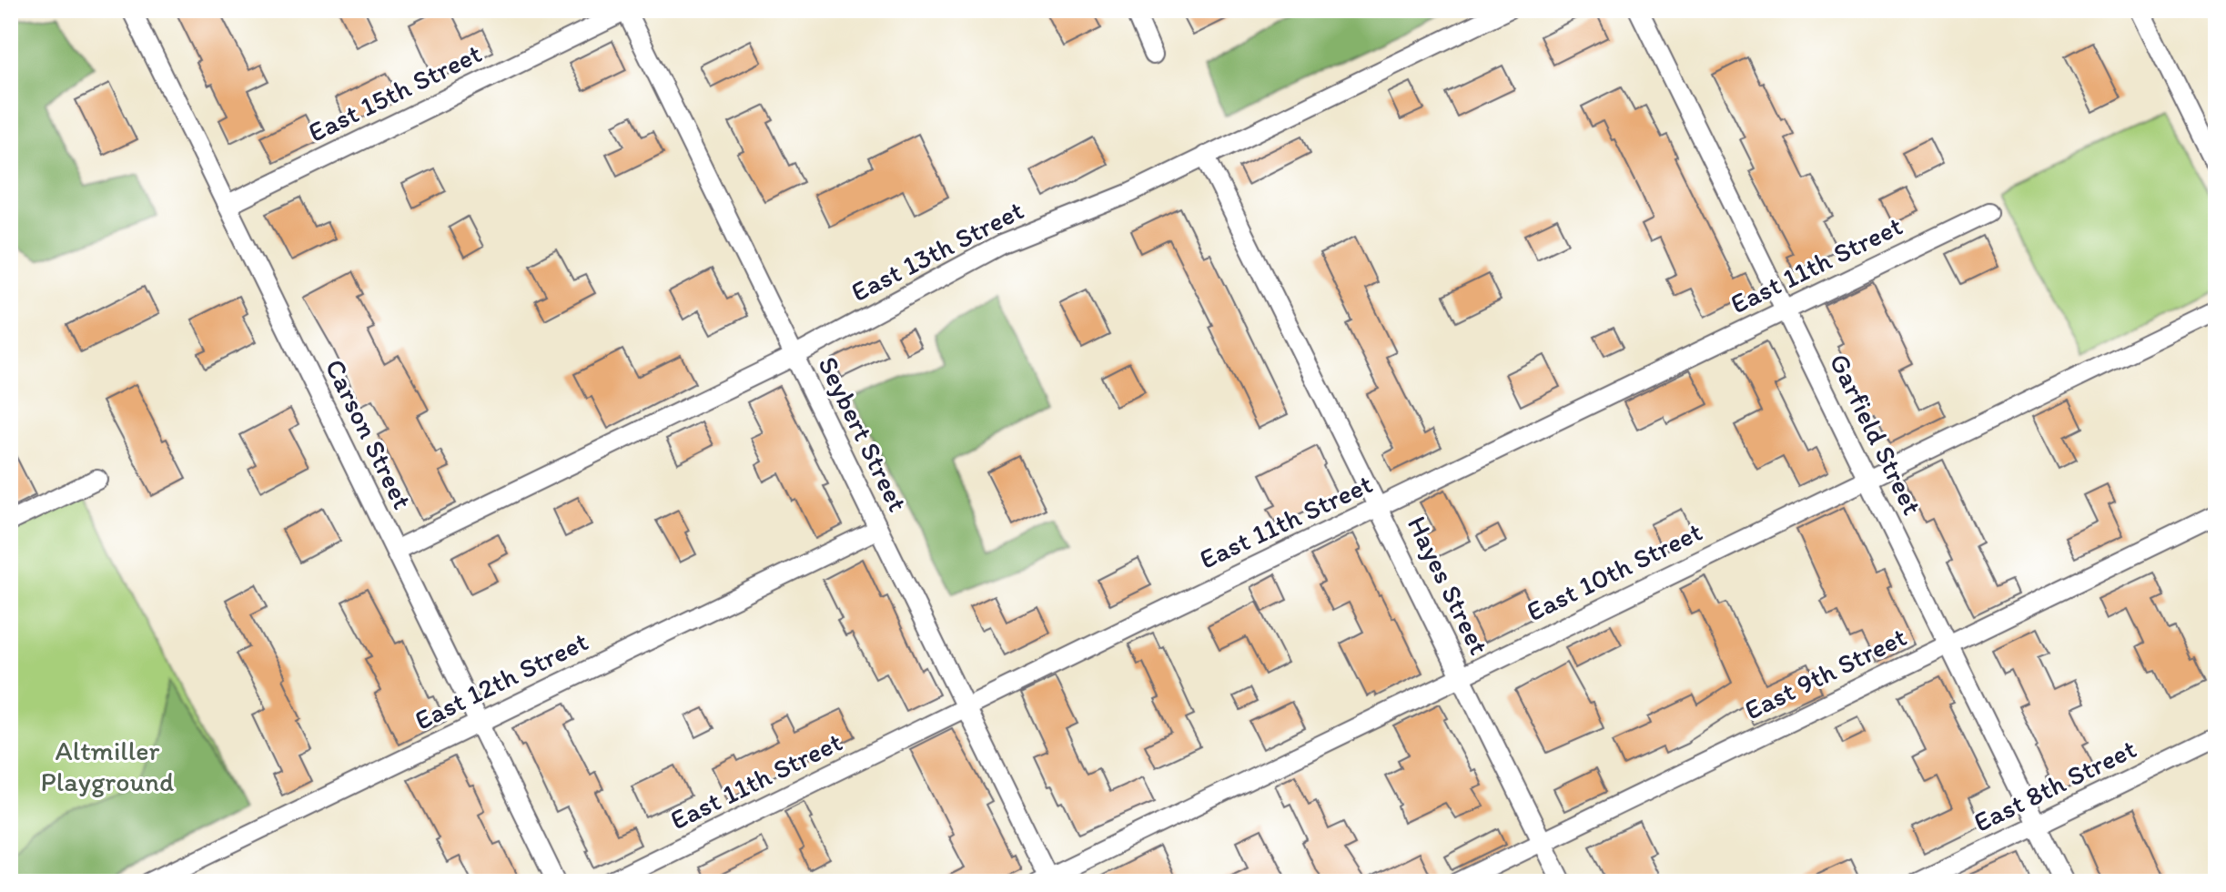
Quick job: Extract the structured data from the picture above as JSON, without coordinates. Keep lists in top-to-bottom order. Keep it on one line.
{"streets":{"street":["East 15th Street","East 13th Street","East 11th Street","Carson Street","Seybert Street","Garfield Street","East 10th Street","Hayes Street","East 9th Street","East 12th Street","East 8th Street"]},"crossings":[["East 15th Street","Carson Street"],["East 15th Street","Seybert Street"],["East 13th Street","Carson Street"],["East 13th Street","Seybert Street"],["East 13th Street","Hayes Street"],["East 11th Street","Seybert Street"],["East 11th Street","Garfield Street"],["East 11th Street","Hayes Street"],["Carson Street","East 12th Street"],["Seybert Street","East 10th Street"],["Seybert Street","East 12th Street"],["Garfield Street","East 10th Street"],["Garfield Street","East 9th Street"],["Garfield Street","East 8th Street"],["East 10th Street","Hayes Street"],["Hayes Street","East 9th Street"]],"parks":["Altmiller Playground"]}
